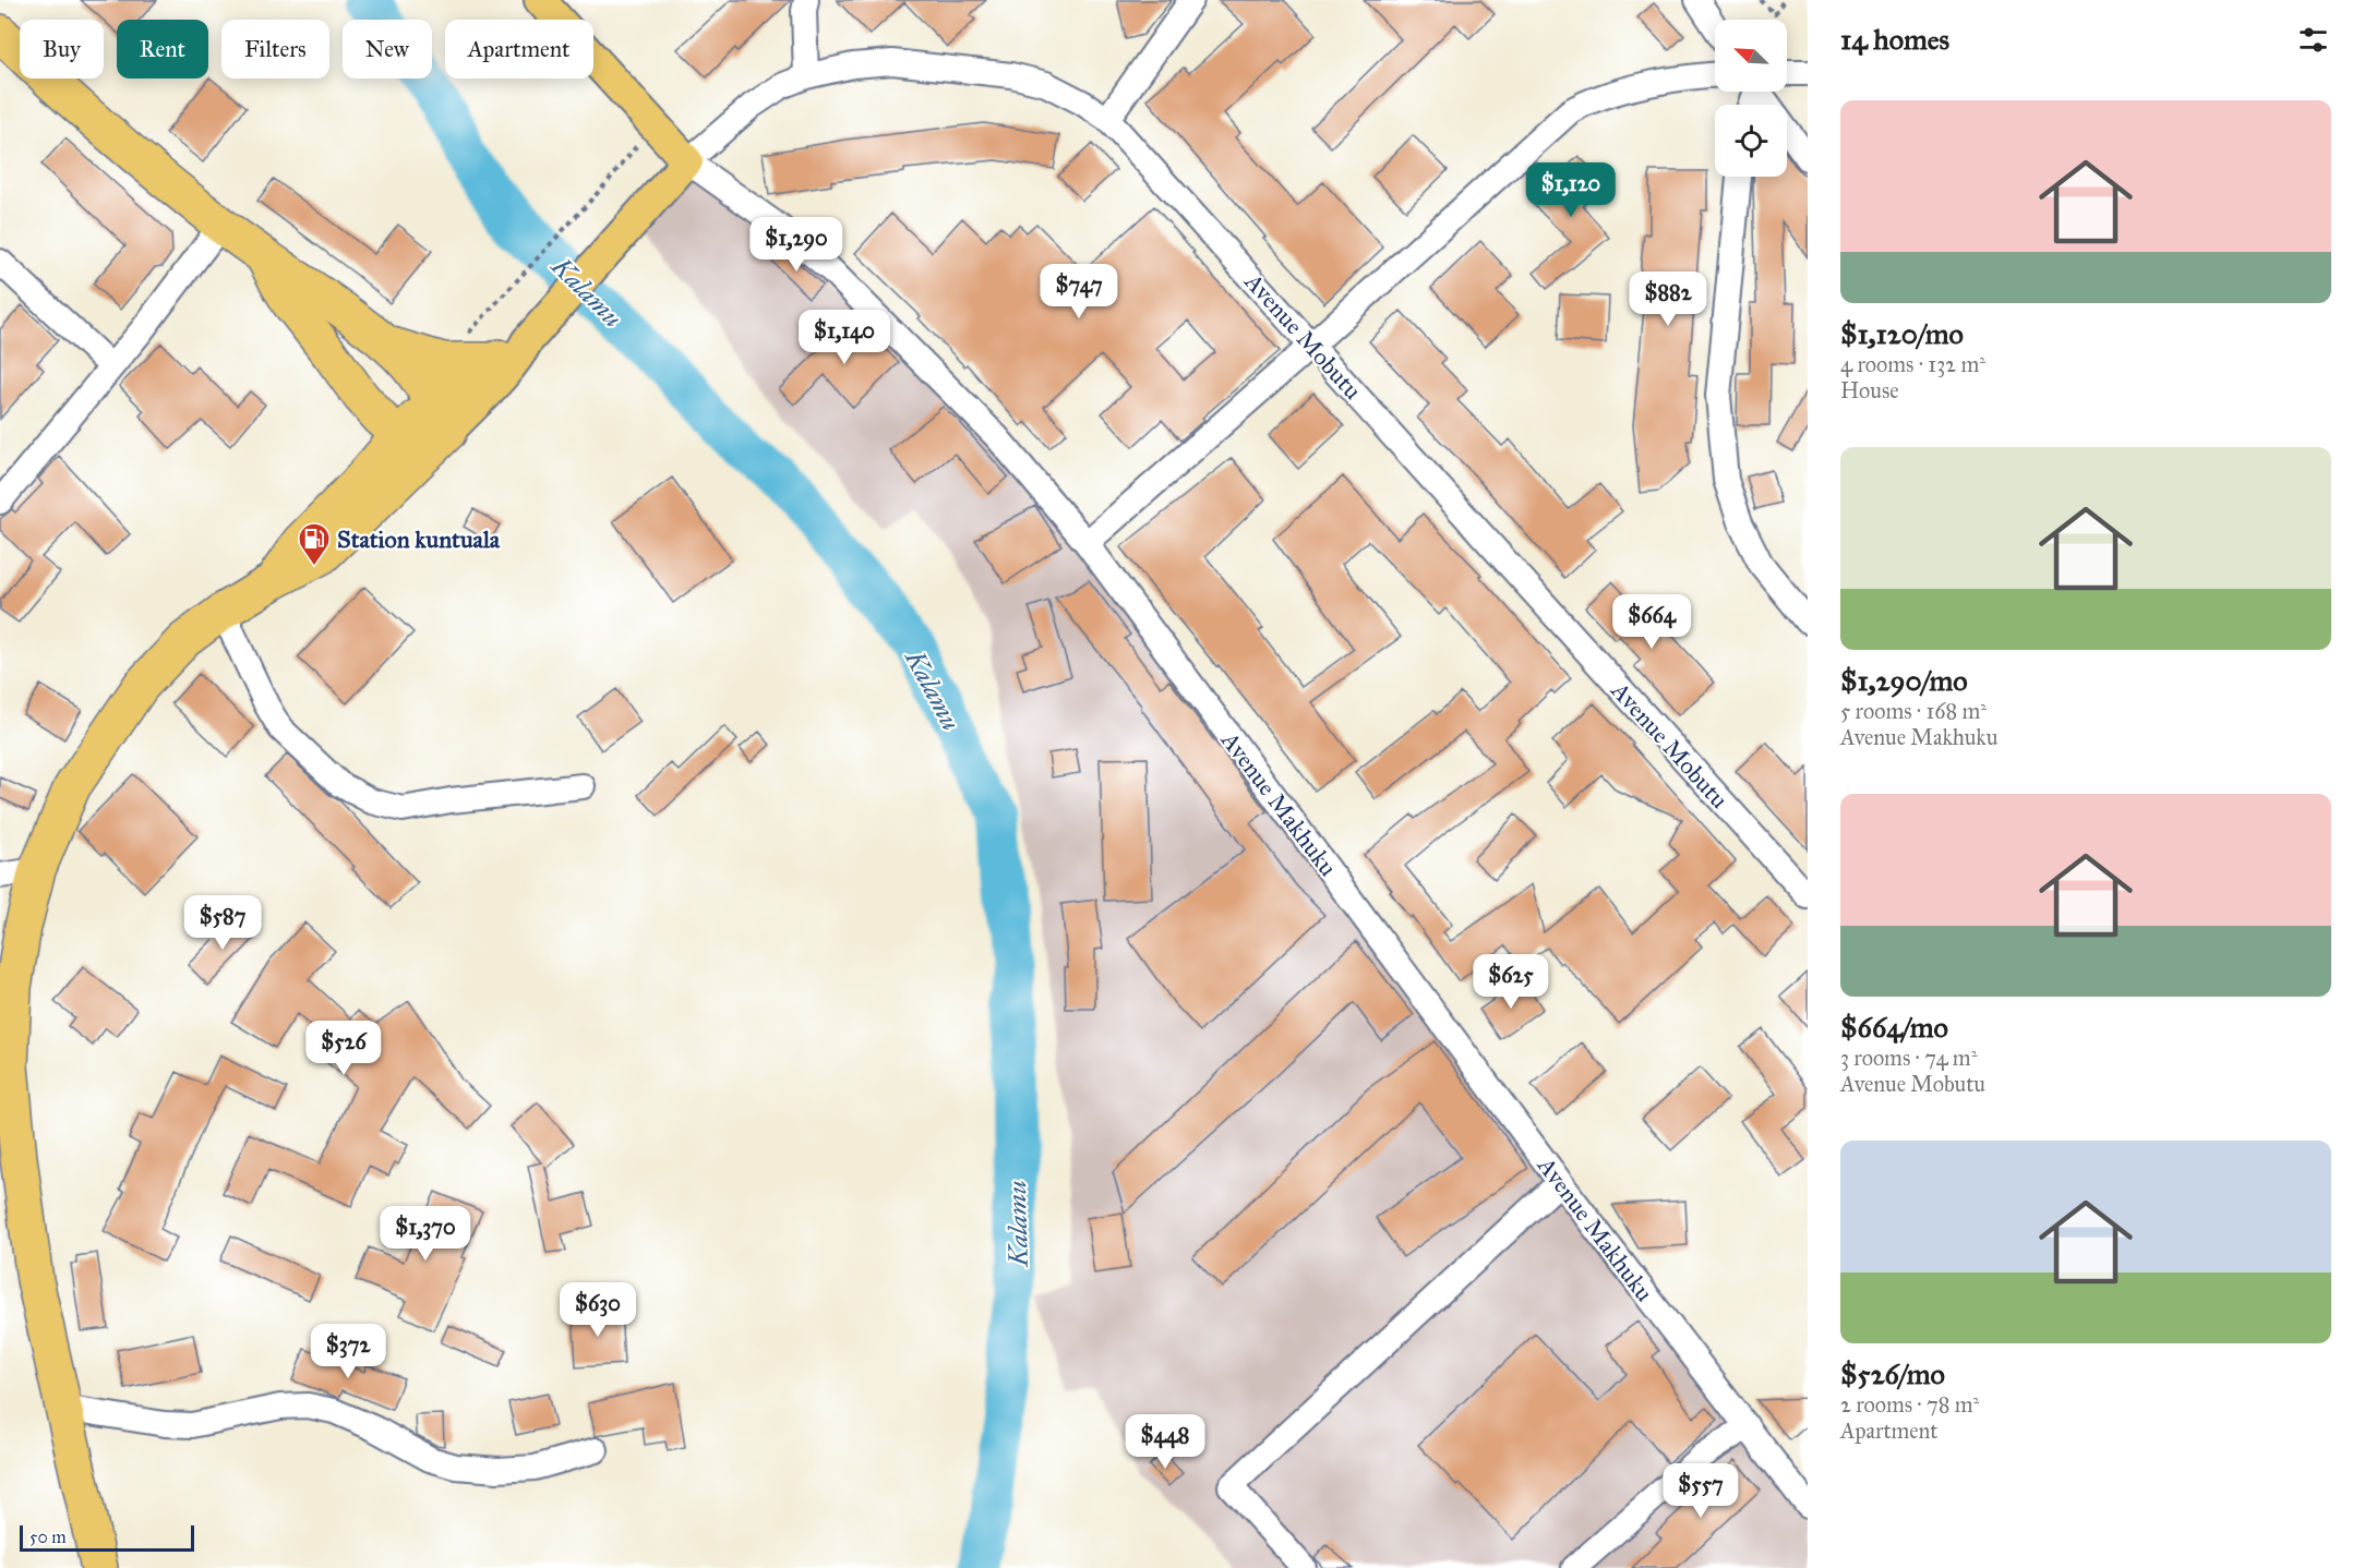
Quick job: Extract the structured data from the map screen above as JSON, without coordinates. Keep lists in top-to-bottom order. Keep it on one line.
{"streets":{"street":["Avenue Mobutu","Avenue Makhuku"]},"crossings":[["Avenue Mobutu","Avenue Makhuku"]],"water":["Kalamu"],"places":{"fuel station":["Station kuntuala"]},"scale_bar":"50 m","north":"top left","page":{"heading":"14 homes","chip":["Buy","Rent","Filters","New","Apartment"],"list":[{"name":"$1,120/mo","note":"4 rooms · 132 m² · House"},{"name":"$1,290/mo","note":"5 rooms · 168 m² · Avenue Makhuku"},{"name":"$664/mo","note":"3 rooms · 74 m² · Avenue Mobutu"},{"name":"$526/mo","note":"2 rooms · 78 m² · Apartment"}],"price":["$1,120","$1,290","$747","$882","$1,140","$664","$587","$625","$526","$1,370","$630","$372","$448","$557"],"scale":"50 m"}}
